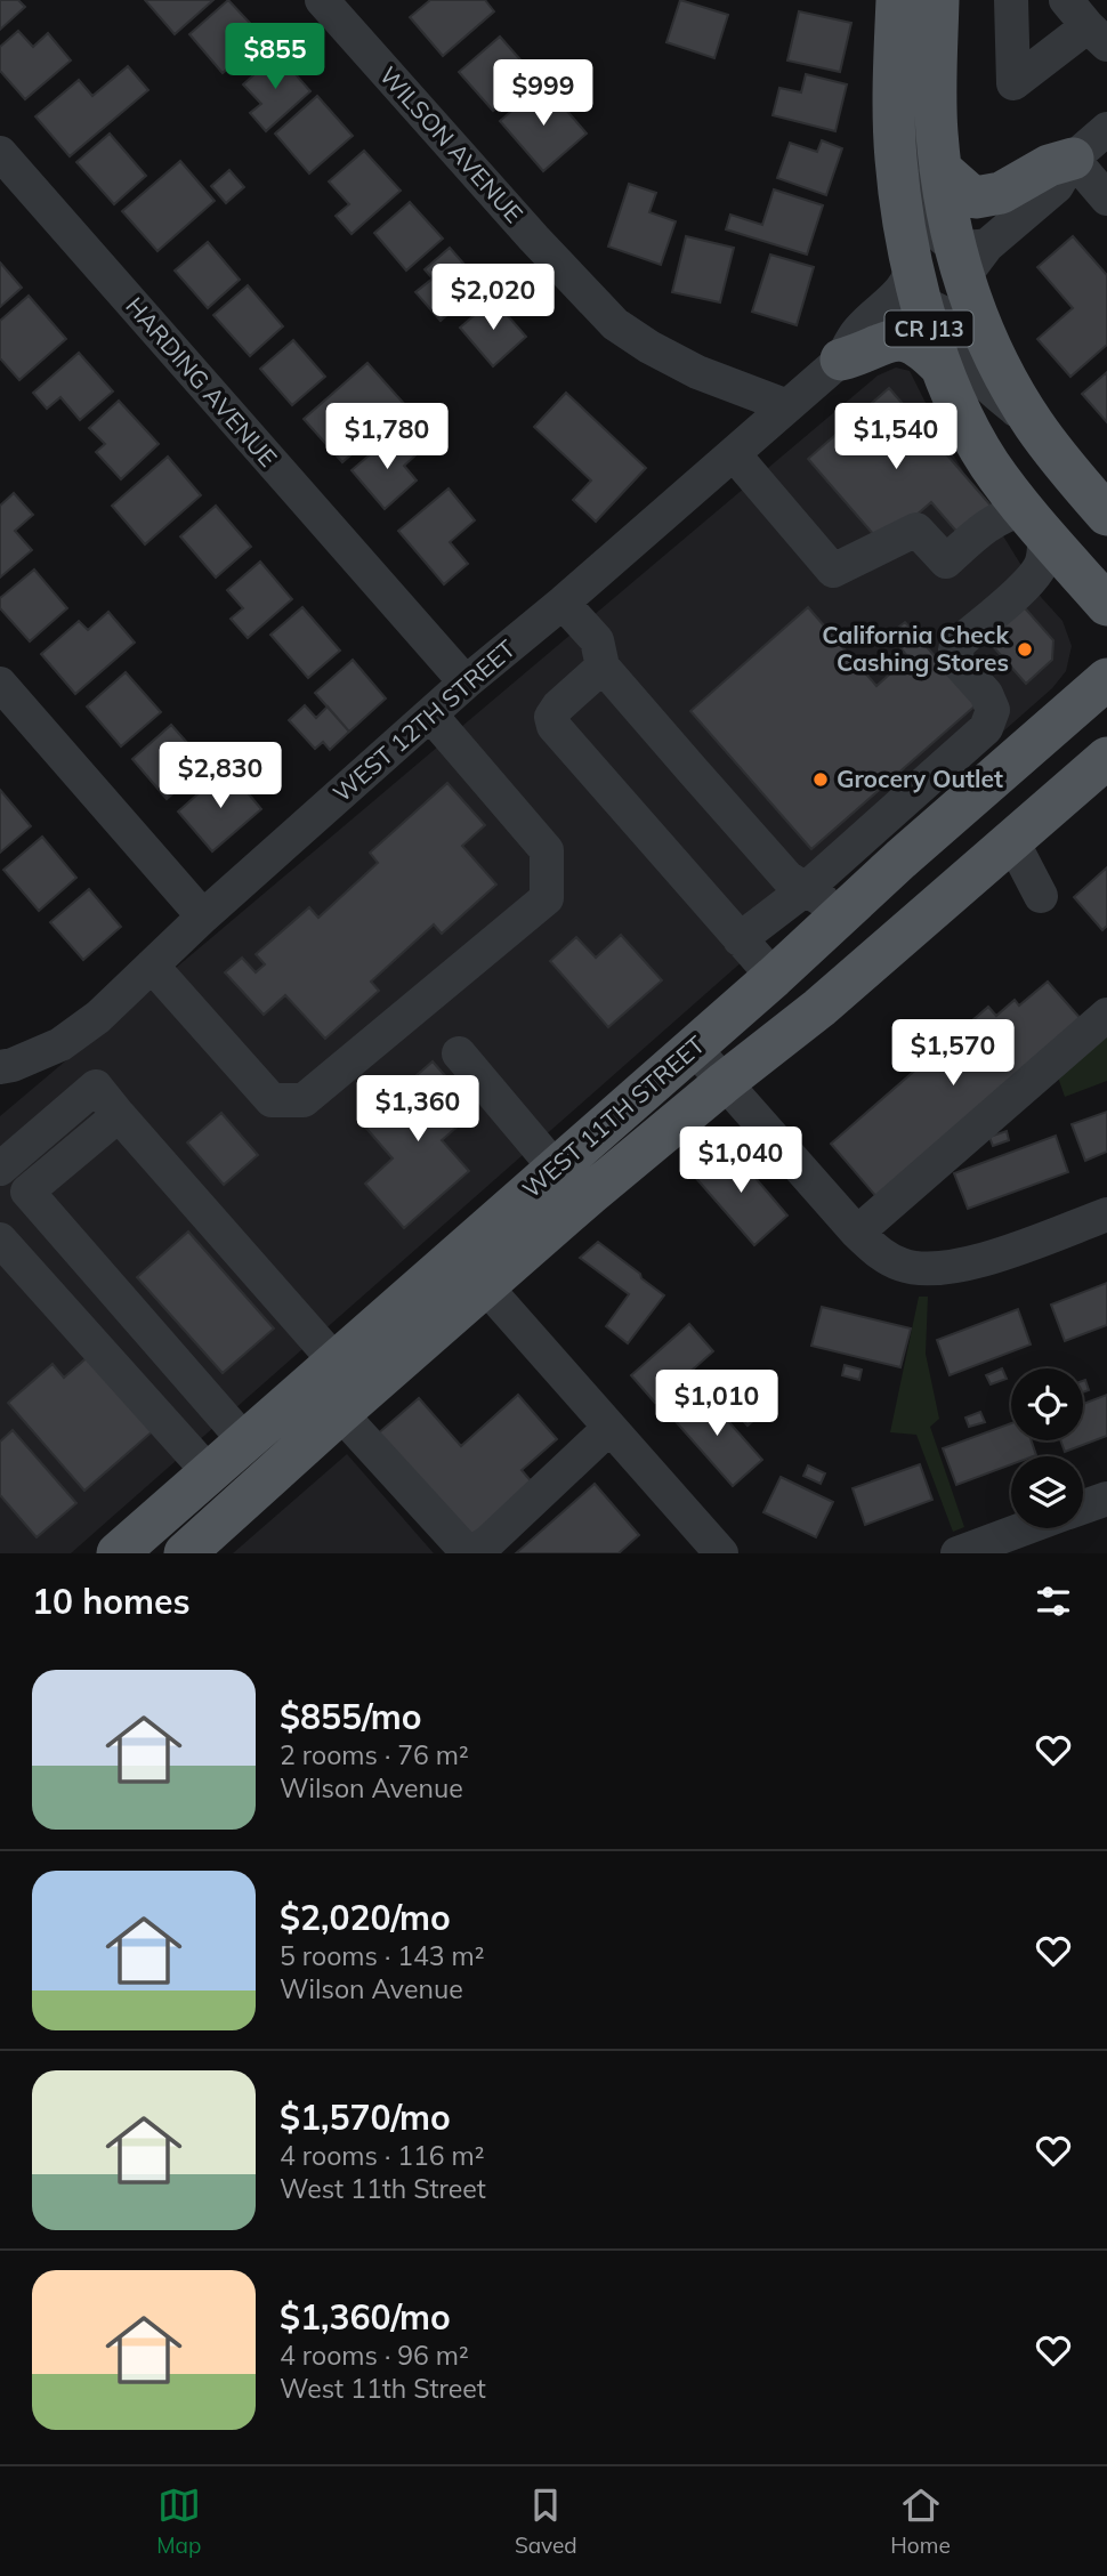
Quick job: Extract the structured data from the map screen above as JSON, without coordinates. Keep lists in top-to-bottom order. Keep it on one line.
{"streets":{"main road":["CR J13","WEST 11TH STREET"],"street":["WILSON AVENUE","HARDING AVENUE","WEST 12TH STREET"]},"crossings":[["WILSON AVENUE","WEST 12TH STREET"],["CR J13","WEST 12TH STREET"],["HARDING AVENUE","WEST 12TH STREET"]],"places":["California Check Cashing Stores","Grocery Outlet"],"page":{"price":["$855","$999","$2,020","$1,780","$1,540","$2,830","$1,570","$1,360","$1,040","$1,010"],"heading":"10 homes","list":[{"name":"$855/mo","note":"2 rooms · 76 m² · Wilson Avenue"},{"name":"$2,020/mo","note":"5 rooms · 143 m² · Wilson Avenue"},{"name":"$1,570/mo","note":"4 rooms · 116 m² · West 11th Street"},{"name":"$1,360/mo","note":"4 rooms · 96 m² · West 11th Street"}],"tabs":["Map","Saved","Home"]}}
